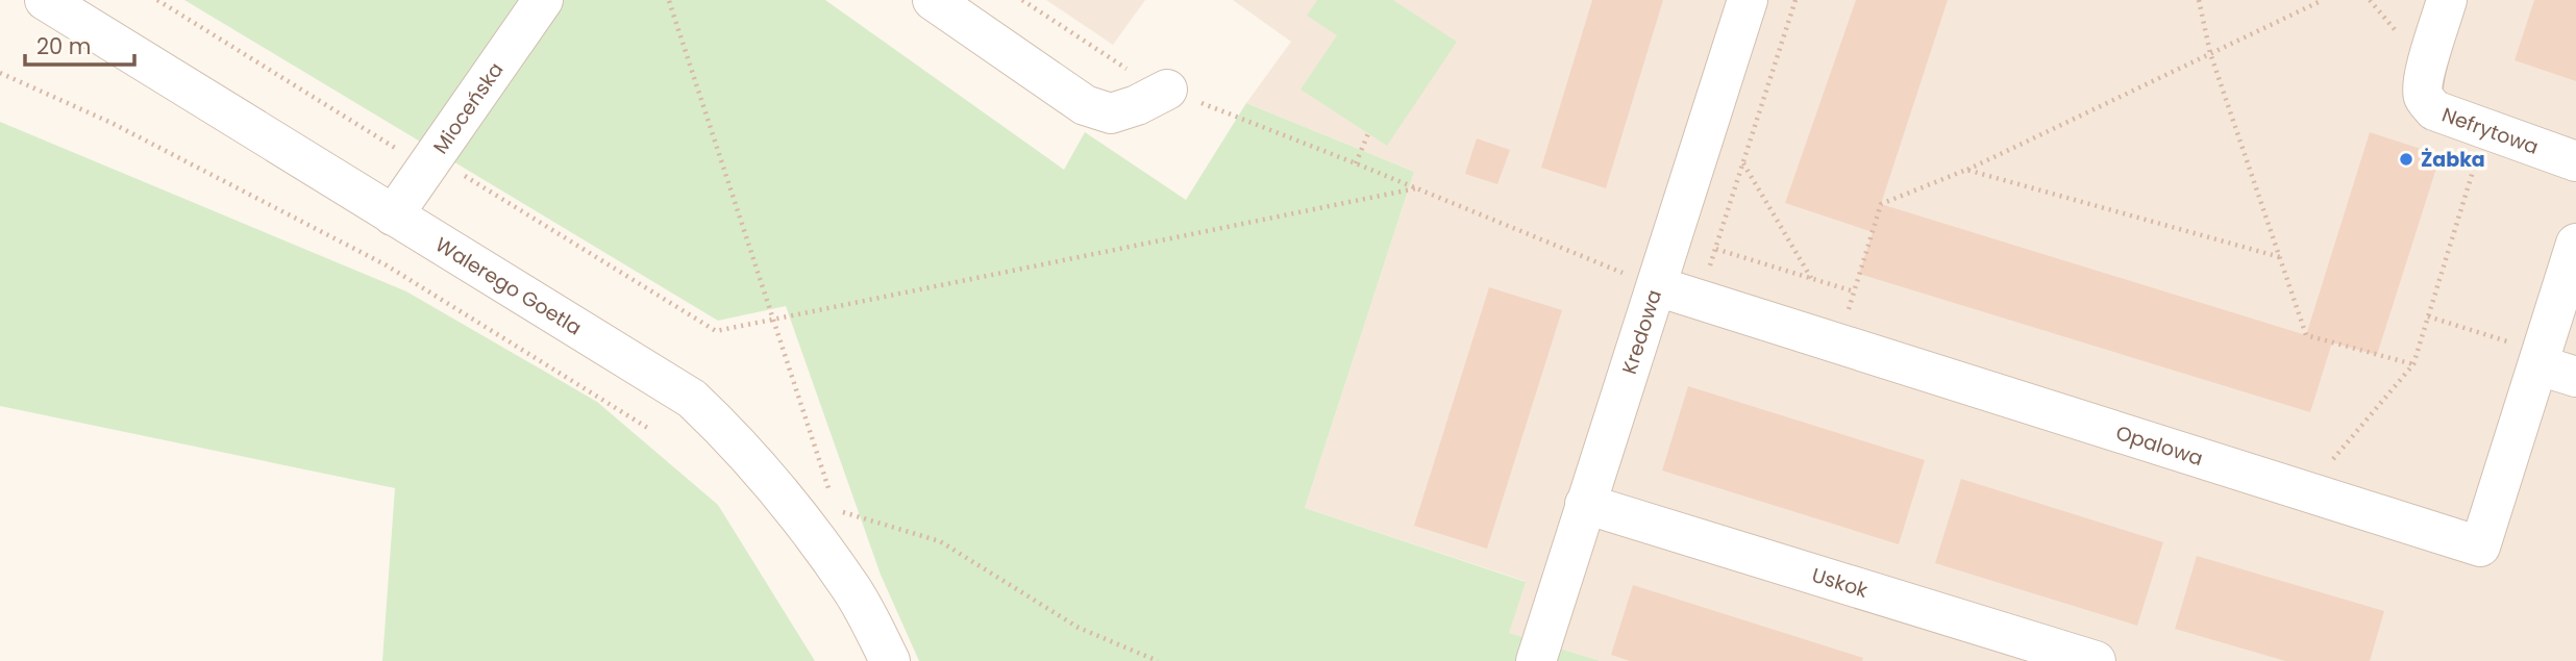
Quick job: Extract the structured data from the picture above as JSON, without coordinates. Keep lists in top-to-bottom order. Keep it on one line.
{"streets":{"street":["Mioceńska","Nefrytowa","Walerego Goetla","Kredowa","Opalowa","Uskok"]},"crossings":[["Mioceńska","Walerego Goetla"],["Kredowa","Opalowa"],["Kredowa","Uskok"]],"places":["Żabka"],"scale_bar":"20 m"}
